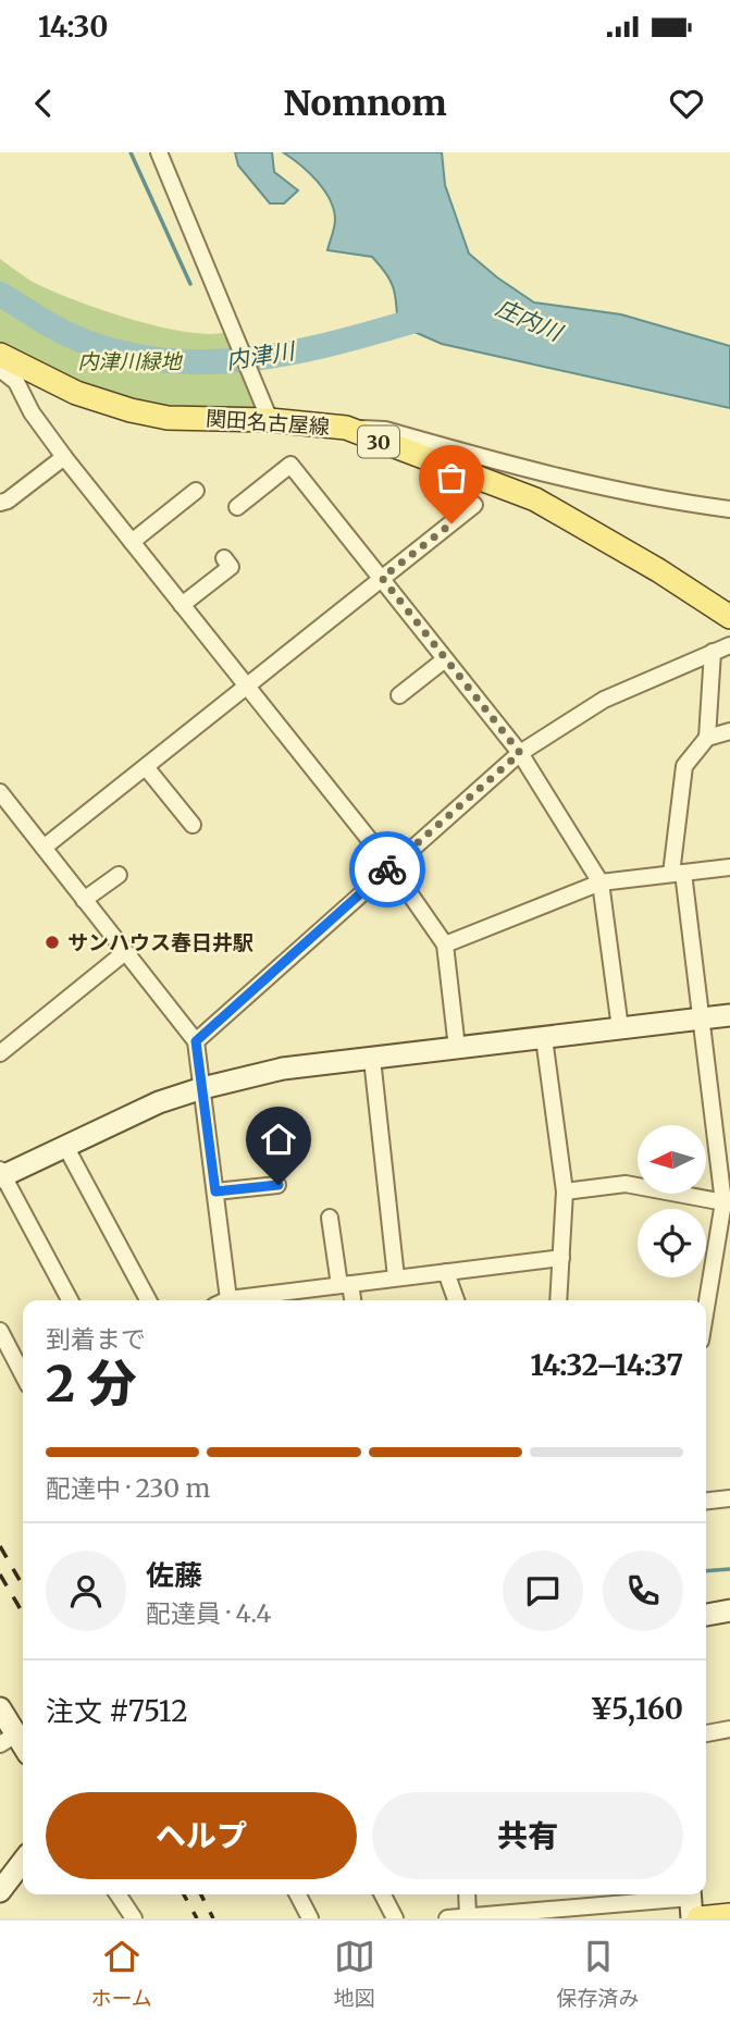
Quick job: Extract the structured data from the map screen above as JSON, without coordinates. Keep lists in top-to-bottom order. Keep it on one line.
{"streets":{"main road":["関田名古屋線","30"]},"water":["庄内川","内津川"],"parks":["内津川緑地"],"places":["サンハウス春日井駅"],"north":"left","page":{"status":"14:30","header":"Nomnom","heading":["2 分","到着まで","14:32–14:37"],"panel":["佐藤","配達員 · 4.4","注文 #7512","¥5,160"],"bar":"配達中 · 230 m","buttons":["ヘルプ","共有"],"tabs":["ホーム","地図","保存済み"]}}
